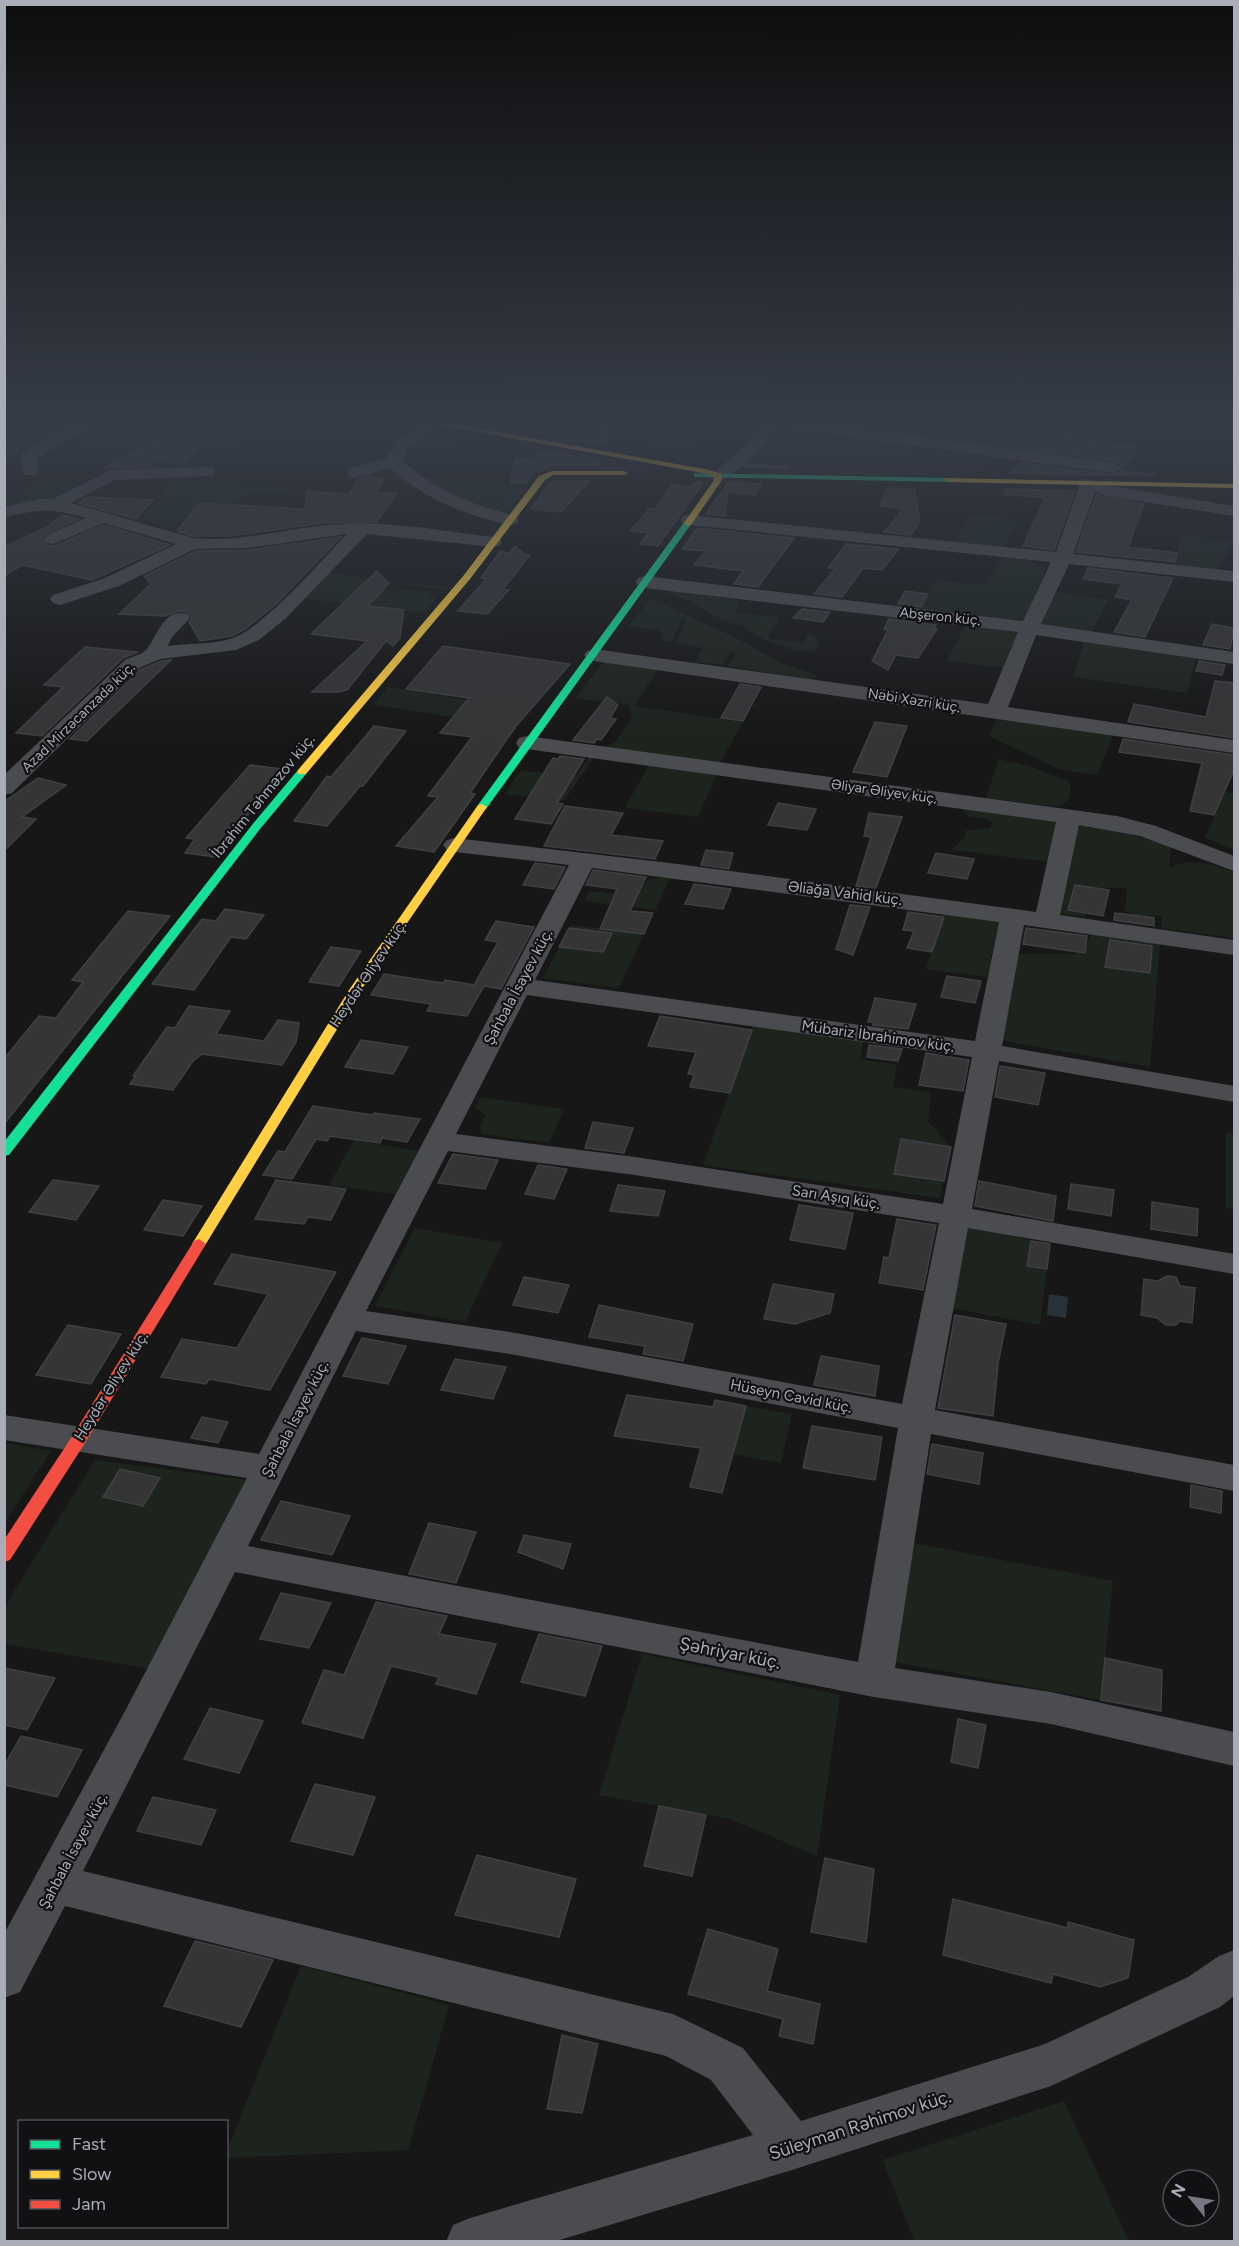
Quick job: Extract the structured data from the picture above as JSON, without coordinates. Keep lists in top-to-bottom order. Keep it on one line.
{"streets":{"street":["Abşeron küç.","Nəbi Xəzri küç.","Azad Mirzəcanzadə küç.","Əliyar Əliyev küç.","İbrahim Təhməzov küç.","Əliağa Vahid küç.","Heydər Əliyev küç.","Şahbala İsayev küç.","Mübariz İbrahimov küç.","Sarı Aşıq küç.","Hüseyn Cavid küç.","Şəhriyar küç.","Süleyman Rəhimov küç."]},"crossings":[["Abşeron küç.","Heydər Əliyev küç."],["Nəbi Xəzri küç.","Heydər Əliyev küç."],["Əliyar Əliyev küç.","Heydər Əliyev küç."],["Əliağa Vahid küç.","Heydər Əliyev küç."],["Əliağa Vahid küç.","Şahbala İsayev küç."],["Şahbala İsayev küç.","Mübariz İbrahimov küç."],["Şahbala İsayev küç.","Sarı Aşıq küç."],["Şahbala İsayev küç.","Hüseyn Cavid küç."],["Şahbala İsayev küç.","Şəhriyar küç."]],"legend":["Fast","Slow","Jam"],"north":"top left"}
